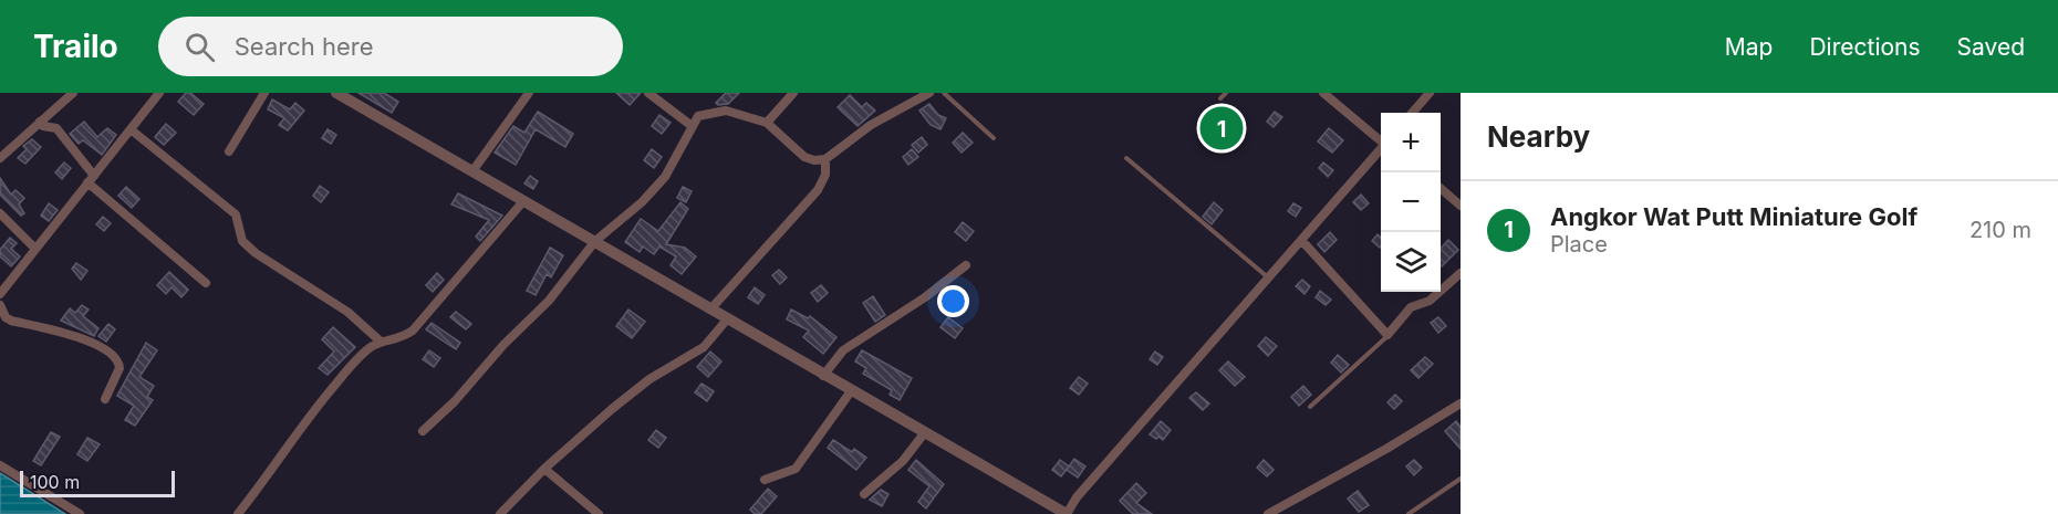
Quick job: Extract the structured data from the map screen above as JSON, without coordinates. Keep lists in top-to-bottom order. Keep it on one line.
{"scale_bar":"100 m","page":{"header":"Trailo","search":"Search here","nav":["Map","Directions","Saved"],"heading":"Nearby","pins":"1","map_buttons":["+","−"],"list":[{"mark":"1","name":"Angkor Wat Putt Miniature Golf","note":"Place","value":"210 m"}],"scale":"100 m"}}
